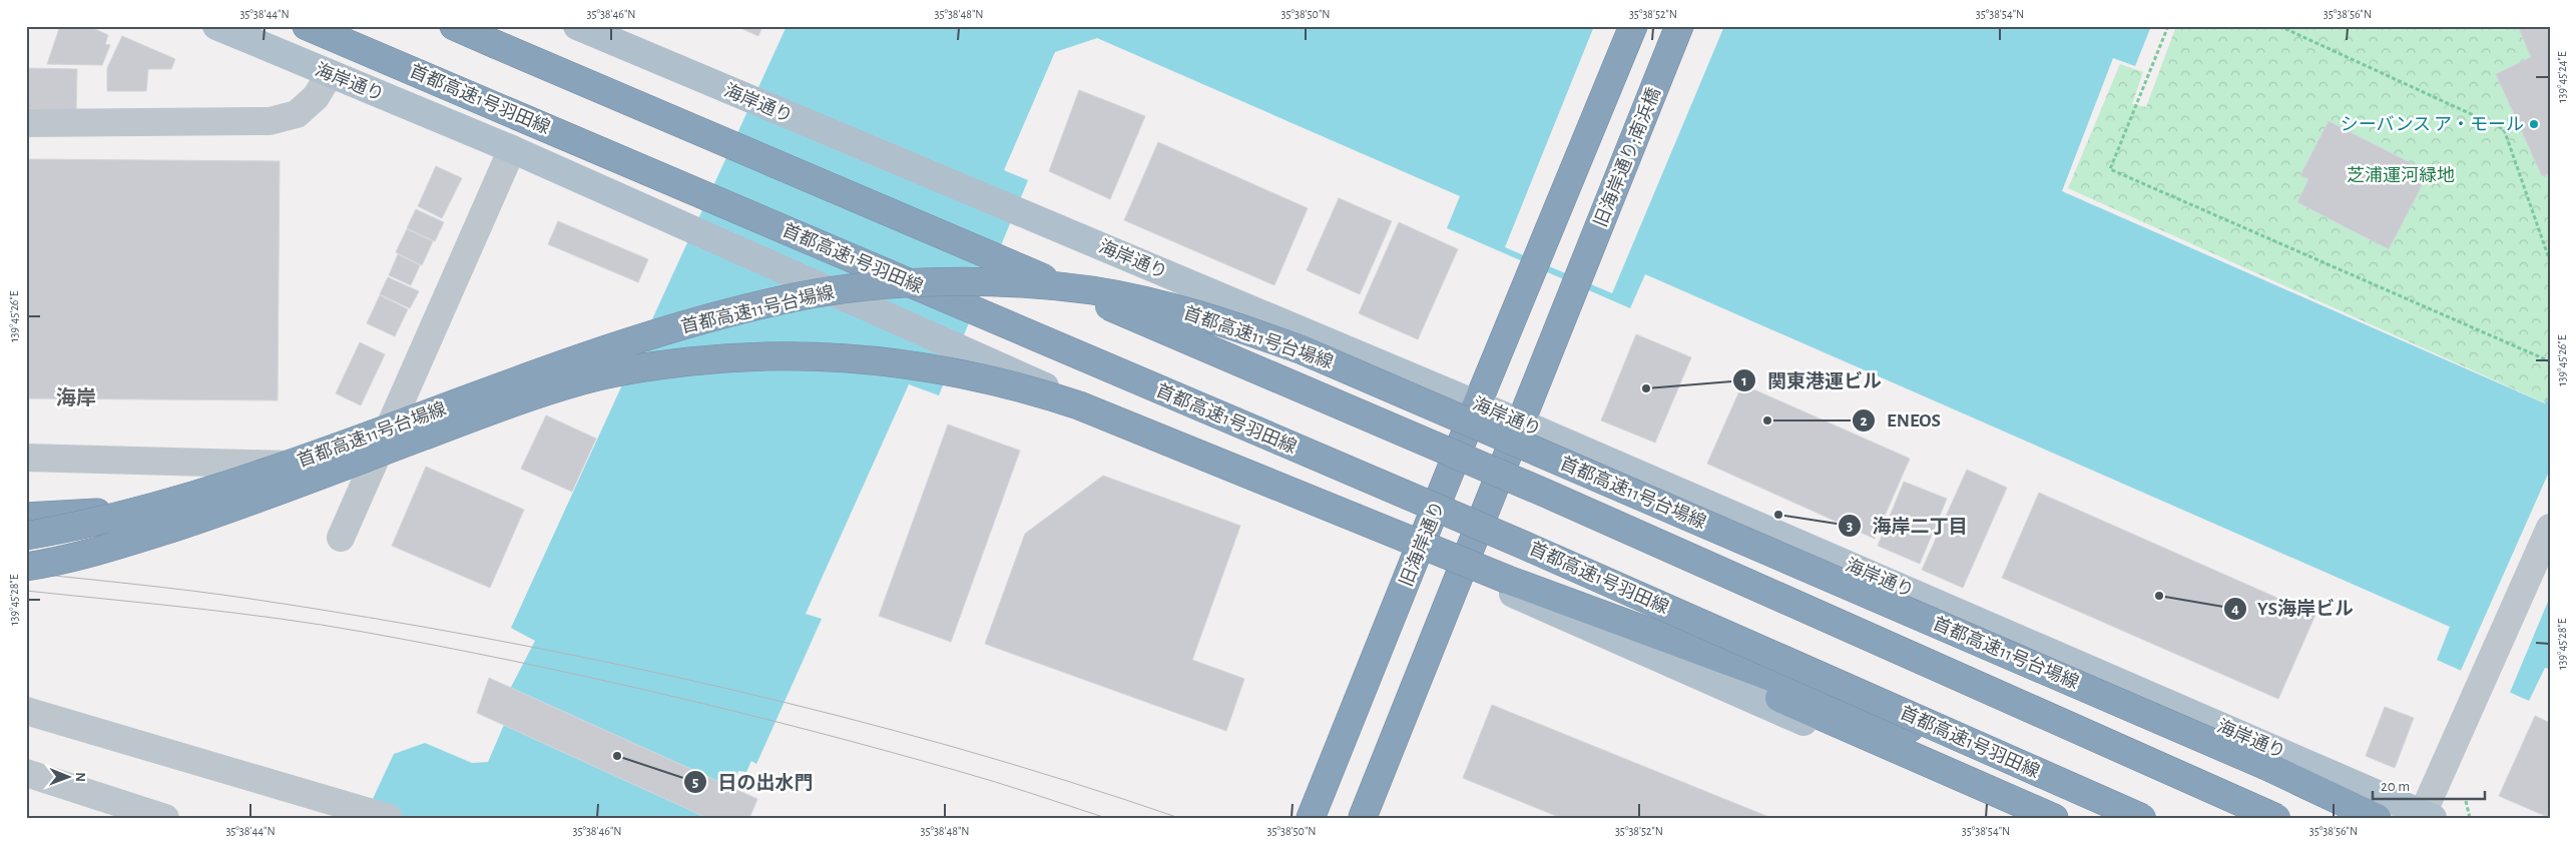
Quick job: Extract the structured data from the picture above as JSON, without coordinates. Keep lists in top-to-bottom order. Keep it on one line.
{"streets":{"highway":["首都高速1号羽田線","旧海岸通り;南浜橋","首都高速11号台場線","旧海岸通り"],"main road":["海岸通り"]},"crossings":[["海岸通り","旧海岸通り;南浜橋"],["海岸通り","旧海岸通り"]],"districts":["海岸"],"parks":["芝浦運河緑地"],"places":["シーバンス ア・モール","関東港運ビル","ENEOS","海岸二丁目","YS海岸ビル","日の出水門"],"scale_bar":"20 m","north":"right","coordinates":["35°38'44\"N","35°38'46\"N","35°38'48\"N","35°38'50\"N","35°38'52\"N","35°38'54\"N","35°38'56\"N","139°45'24\"E","139°45'26\"E","139°45'28\"E"]}
